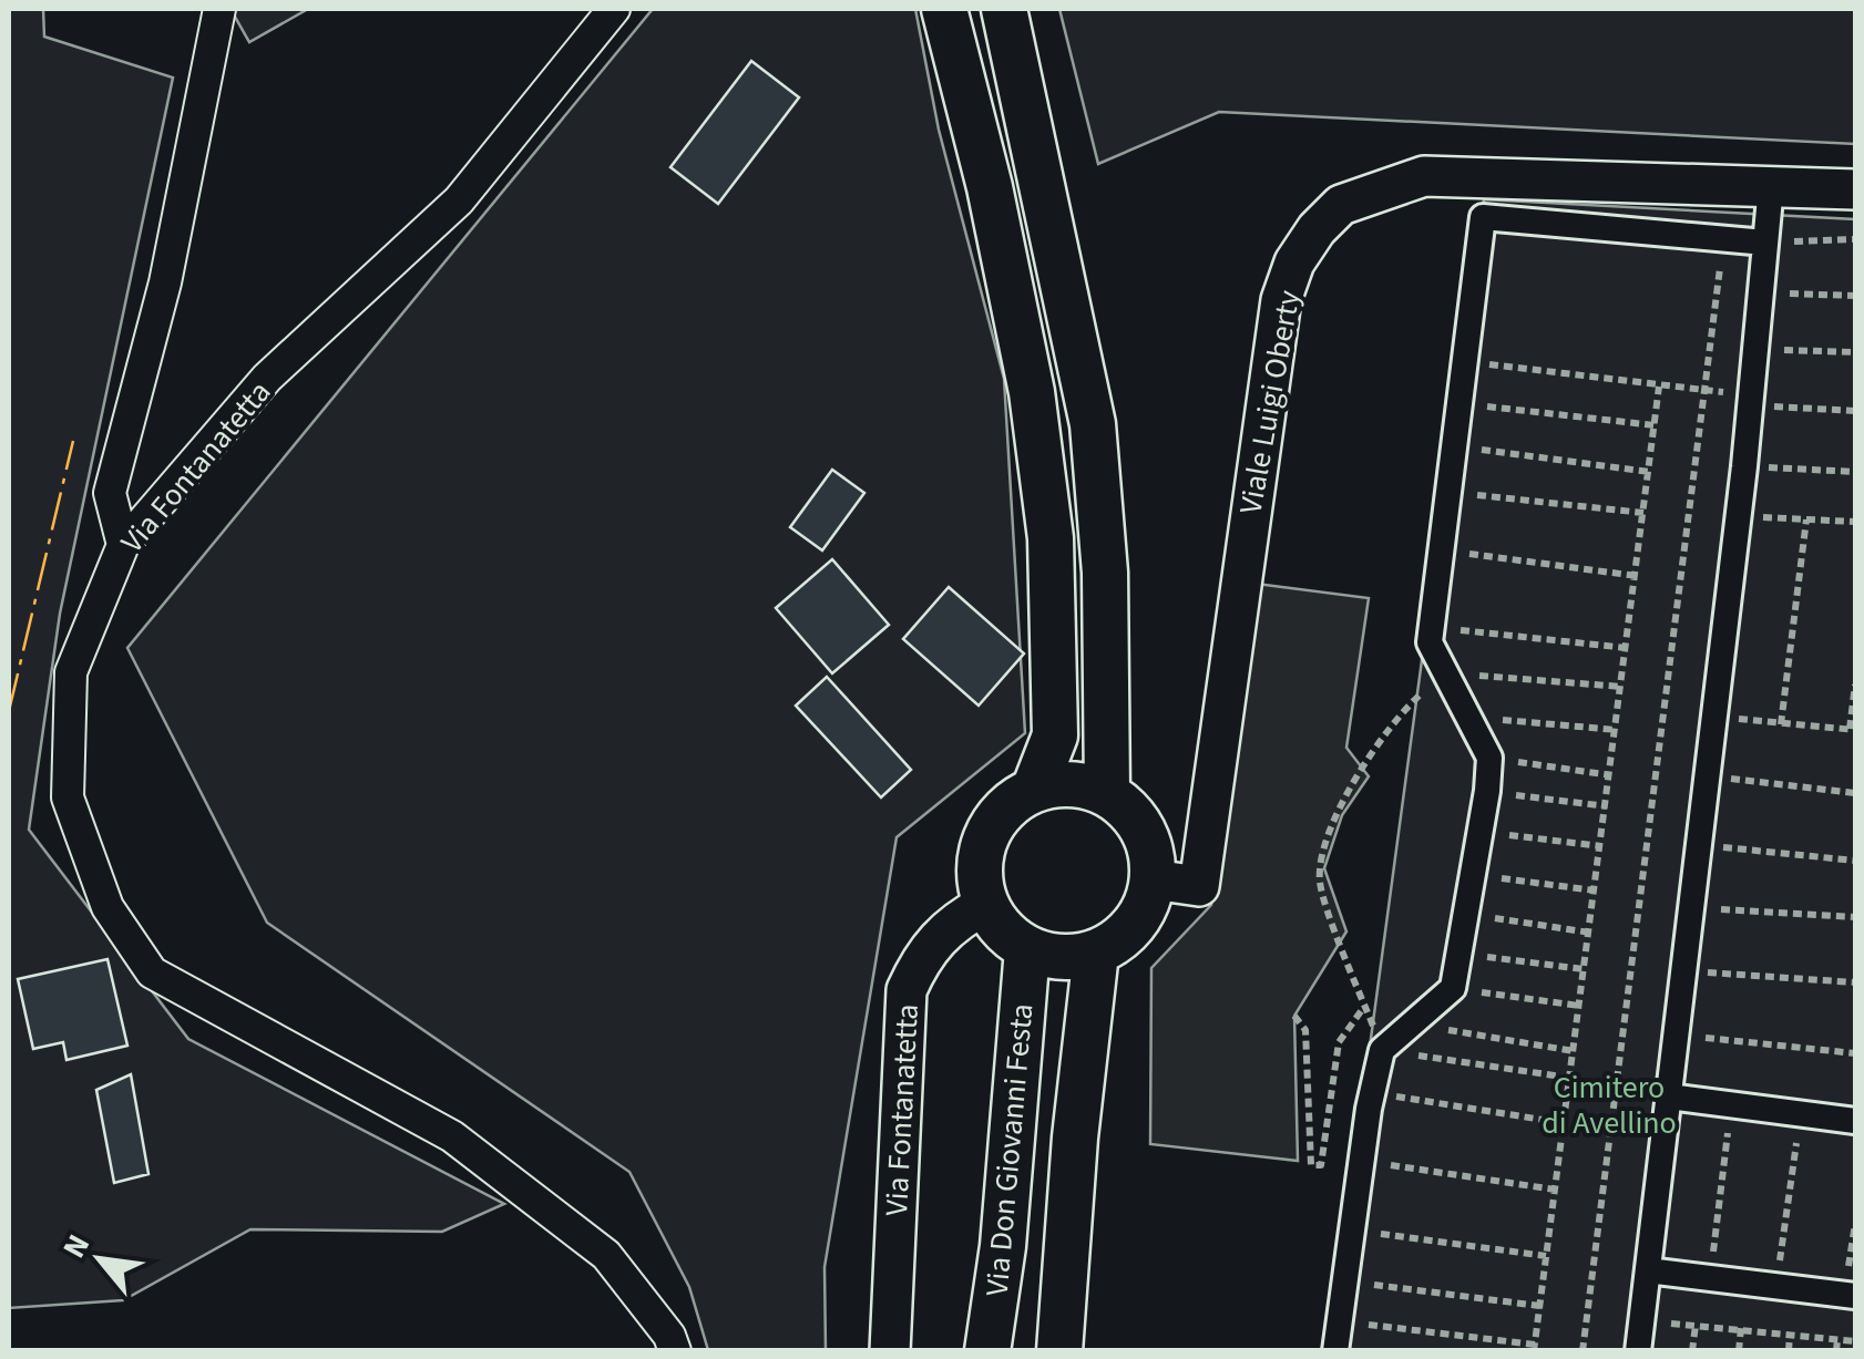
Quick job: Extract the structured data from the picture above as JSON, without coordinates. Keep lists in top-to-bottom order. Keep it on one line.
{"streets":{"main road":["Via Don Giovanni Festa"],"street":["Viale Luigi Oberty","Via Fontanatetta"]},"crossings":[["Viale Luigi Oberty","Via Fontanatetta"],["Viale Luigi Oberty","Via Don Giovanni Festa"],["Via Fontanatetta","Via Don Giovanni Festa"]],"parks":["Cimitero di Avellino"],"north":"top left"}
